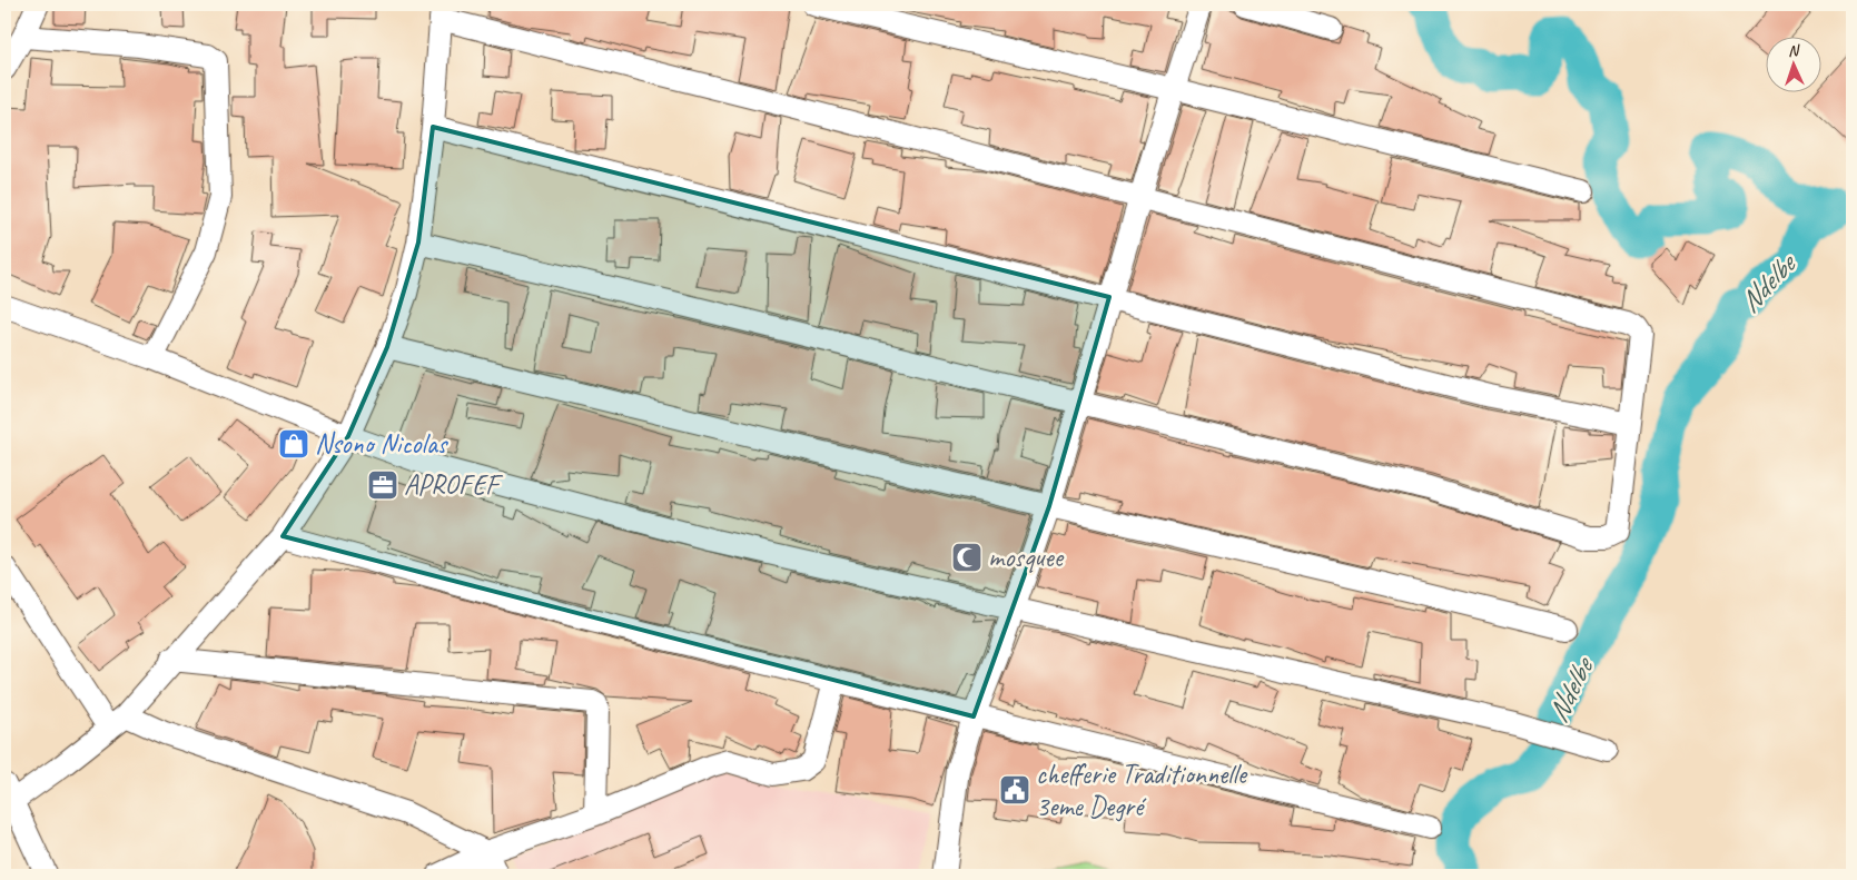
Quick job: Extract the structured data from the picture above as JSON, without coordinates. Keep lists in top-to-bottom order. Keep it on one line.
{"water":["Ndelbe"],"places":{"shop":["Nsono Nicolas"],"office":["APROFEF"],"mosque":["mosquee"],"public building":["chefferie Traditionnelle 3eme Degré"]},"north":"top"}
